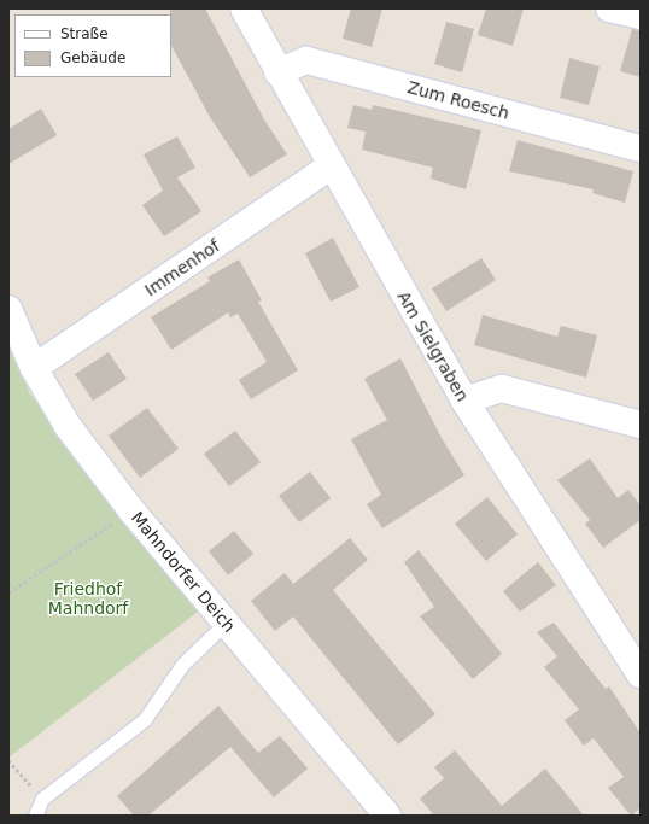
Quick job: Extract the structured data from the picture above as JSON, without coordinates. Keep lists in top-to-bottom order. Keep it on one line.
{"streets":{"street":["Zum Roesch","Immenhof","Am Sielgraben","Mahndorfer Deich"]},"crossings":[["Zum Roesch","Am Sielgraben"],["Immenhof","Am Sielgraben"],["Immenhof","Mahndorfer Deich"]],"parks":["Friedhof Mahndorf"],"legend":["Straße","Gebäude"]}
